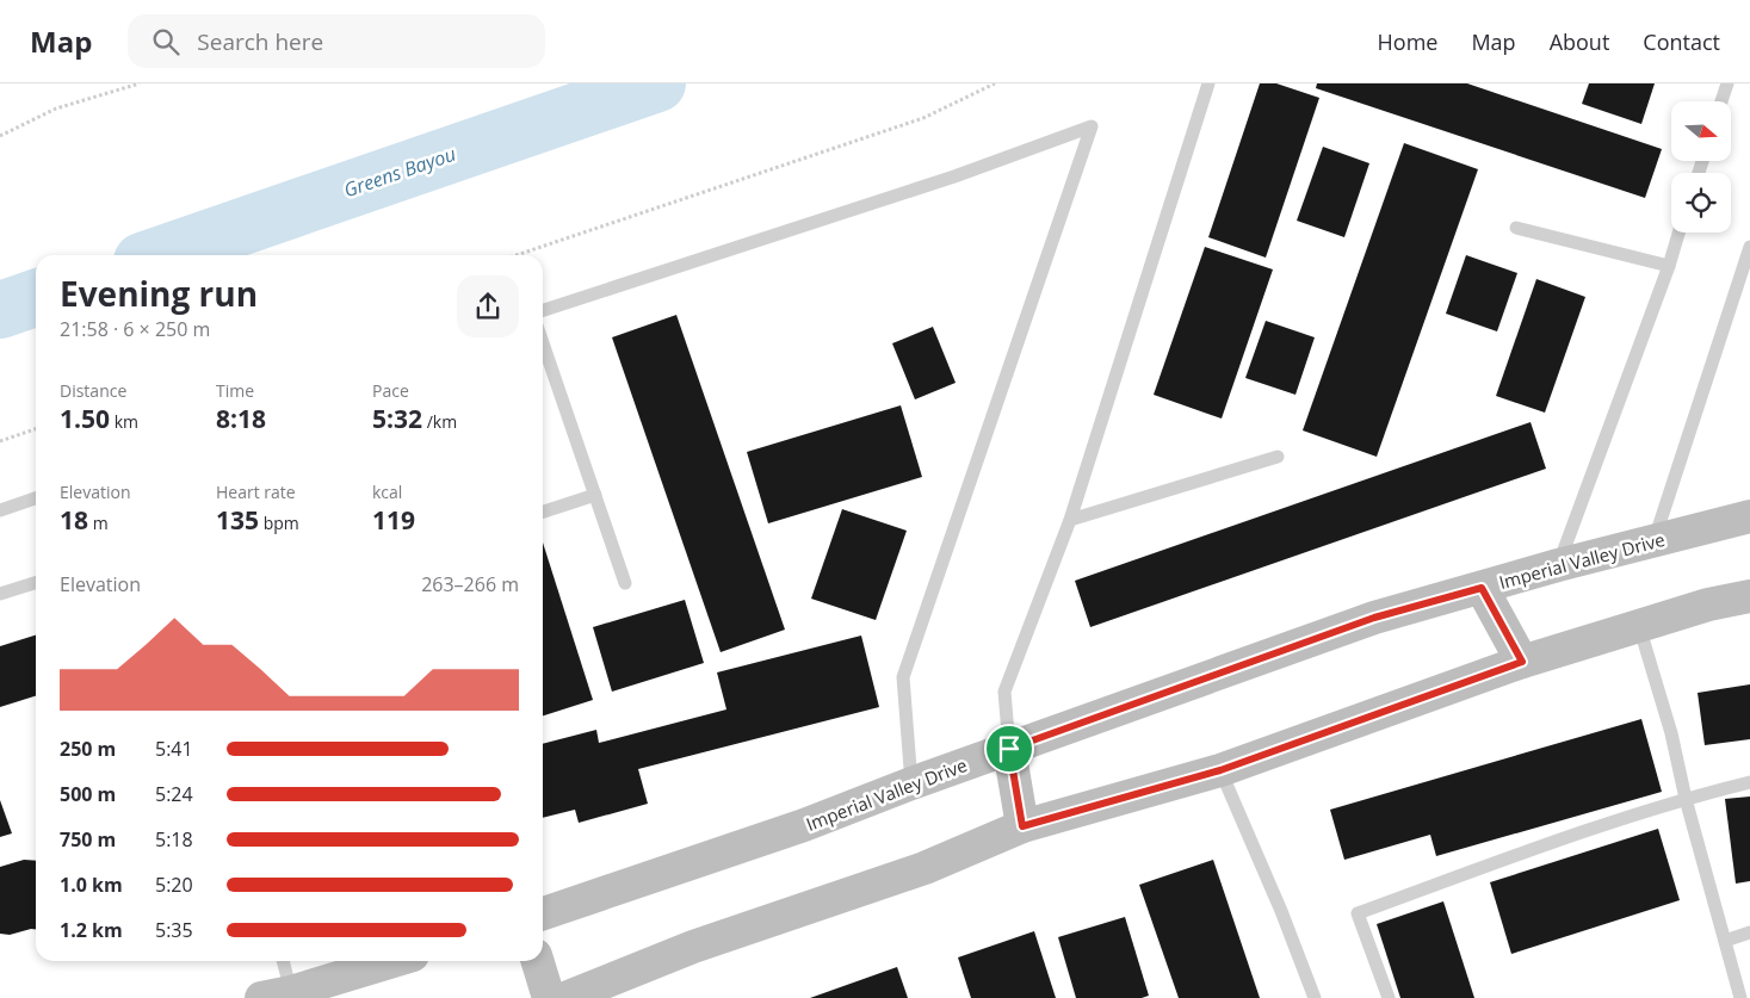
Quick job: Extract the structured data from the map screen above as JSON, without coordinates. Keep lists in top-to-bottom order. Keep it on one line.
{"streets":{"main road":["Imperial Valley Drive"]},"water":["Greens Bayou"],"north":"right","page":{"header":"Map","search":"Search here","nav":["Home","Map","About","Contact"],"heading":["Evening run","21:58 · 6 × 250 m"],"stats":[["Distance","1.50 km"],["Time","8:18"],["Pace","5:32 /km"],["Elevation","18 m"],["Heart rate","135 bpm"],["kcal","119"]],"chart":["Elevation","263–266 m"],"list":[{"name":"250 m","note":"5:41"},{"name":"500 m","note":"5:24"},{"name":"750 m","note":"5:18"},{"name":"1.0 km","note":"5:20"},{"name":"1.2 km","note":"5:35"}]}}
